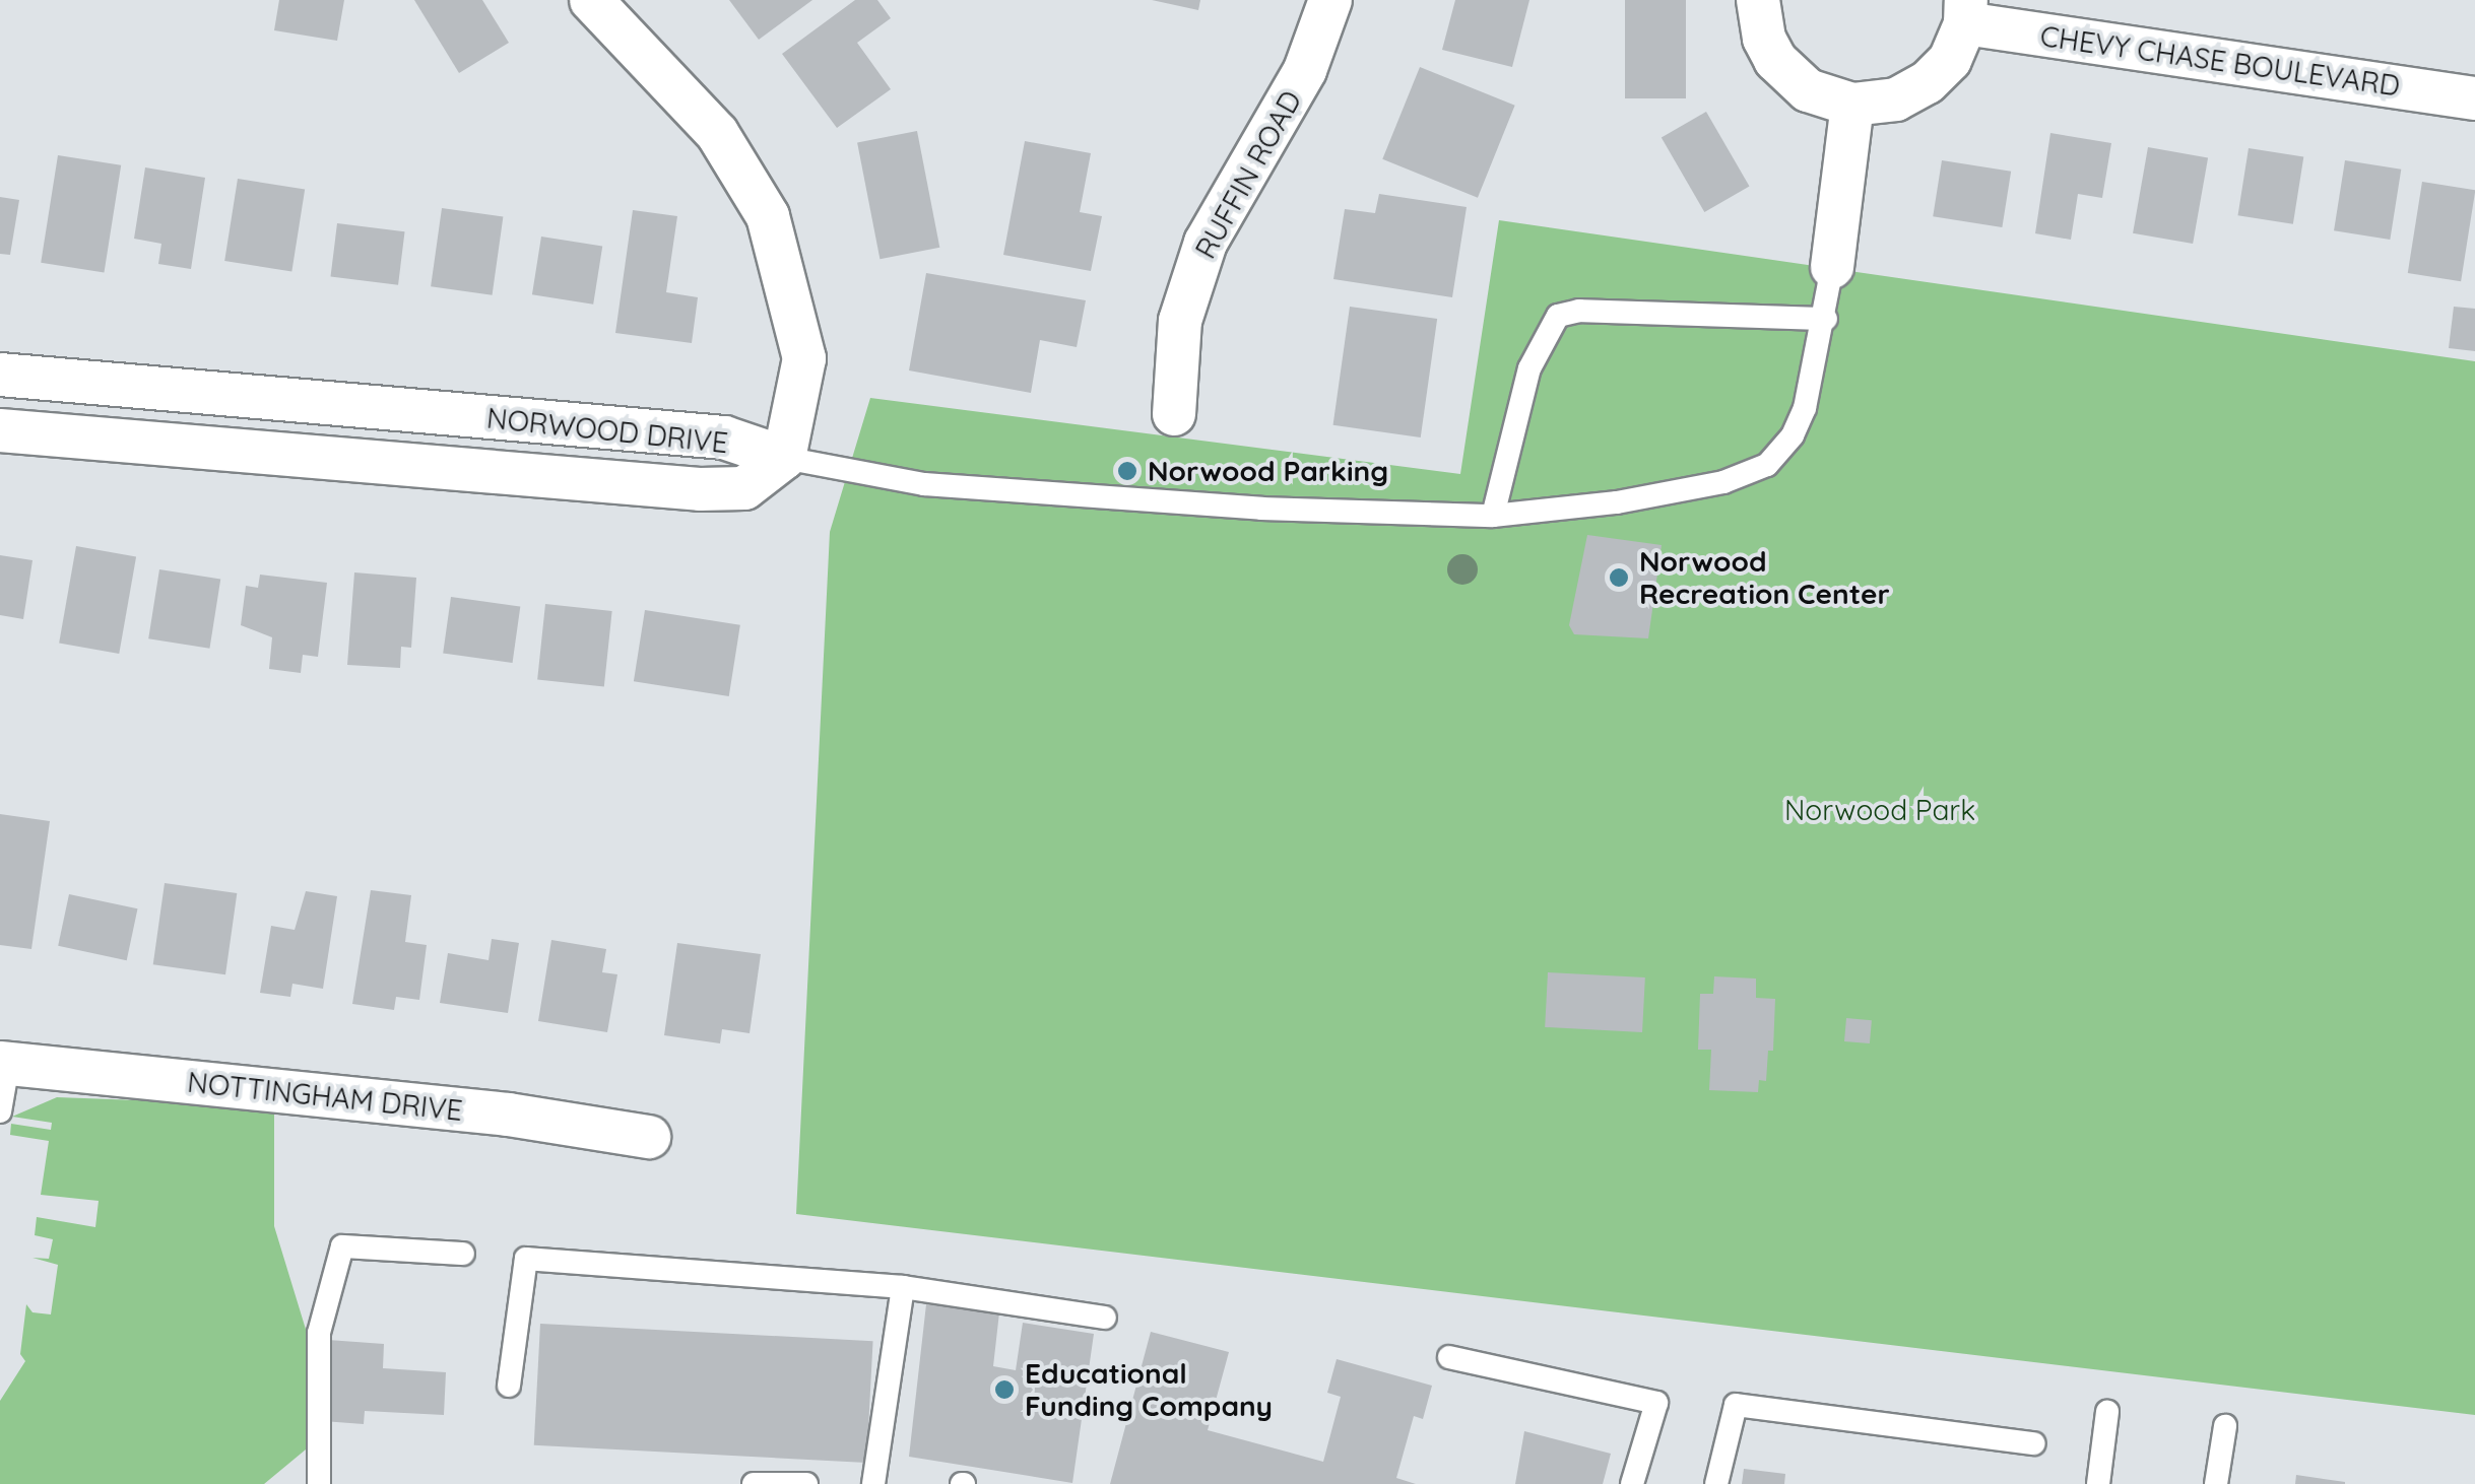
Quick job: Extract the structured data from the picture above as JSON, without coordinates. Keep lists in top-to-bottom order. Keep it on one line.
{"streets":{"street":["CHEVY CHASE BOULEVARD","RUFFIN ROAD","NORWOOD DRIVE","NOTTINGHAM DRIVE"]},"parks":["Norwood Park"],"places":["Norwood Parking","Norwood Recreation Center","Educational Funding Company"]}
